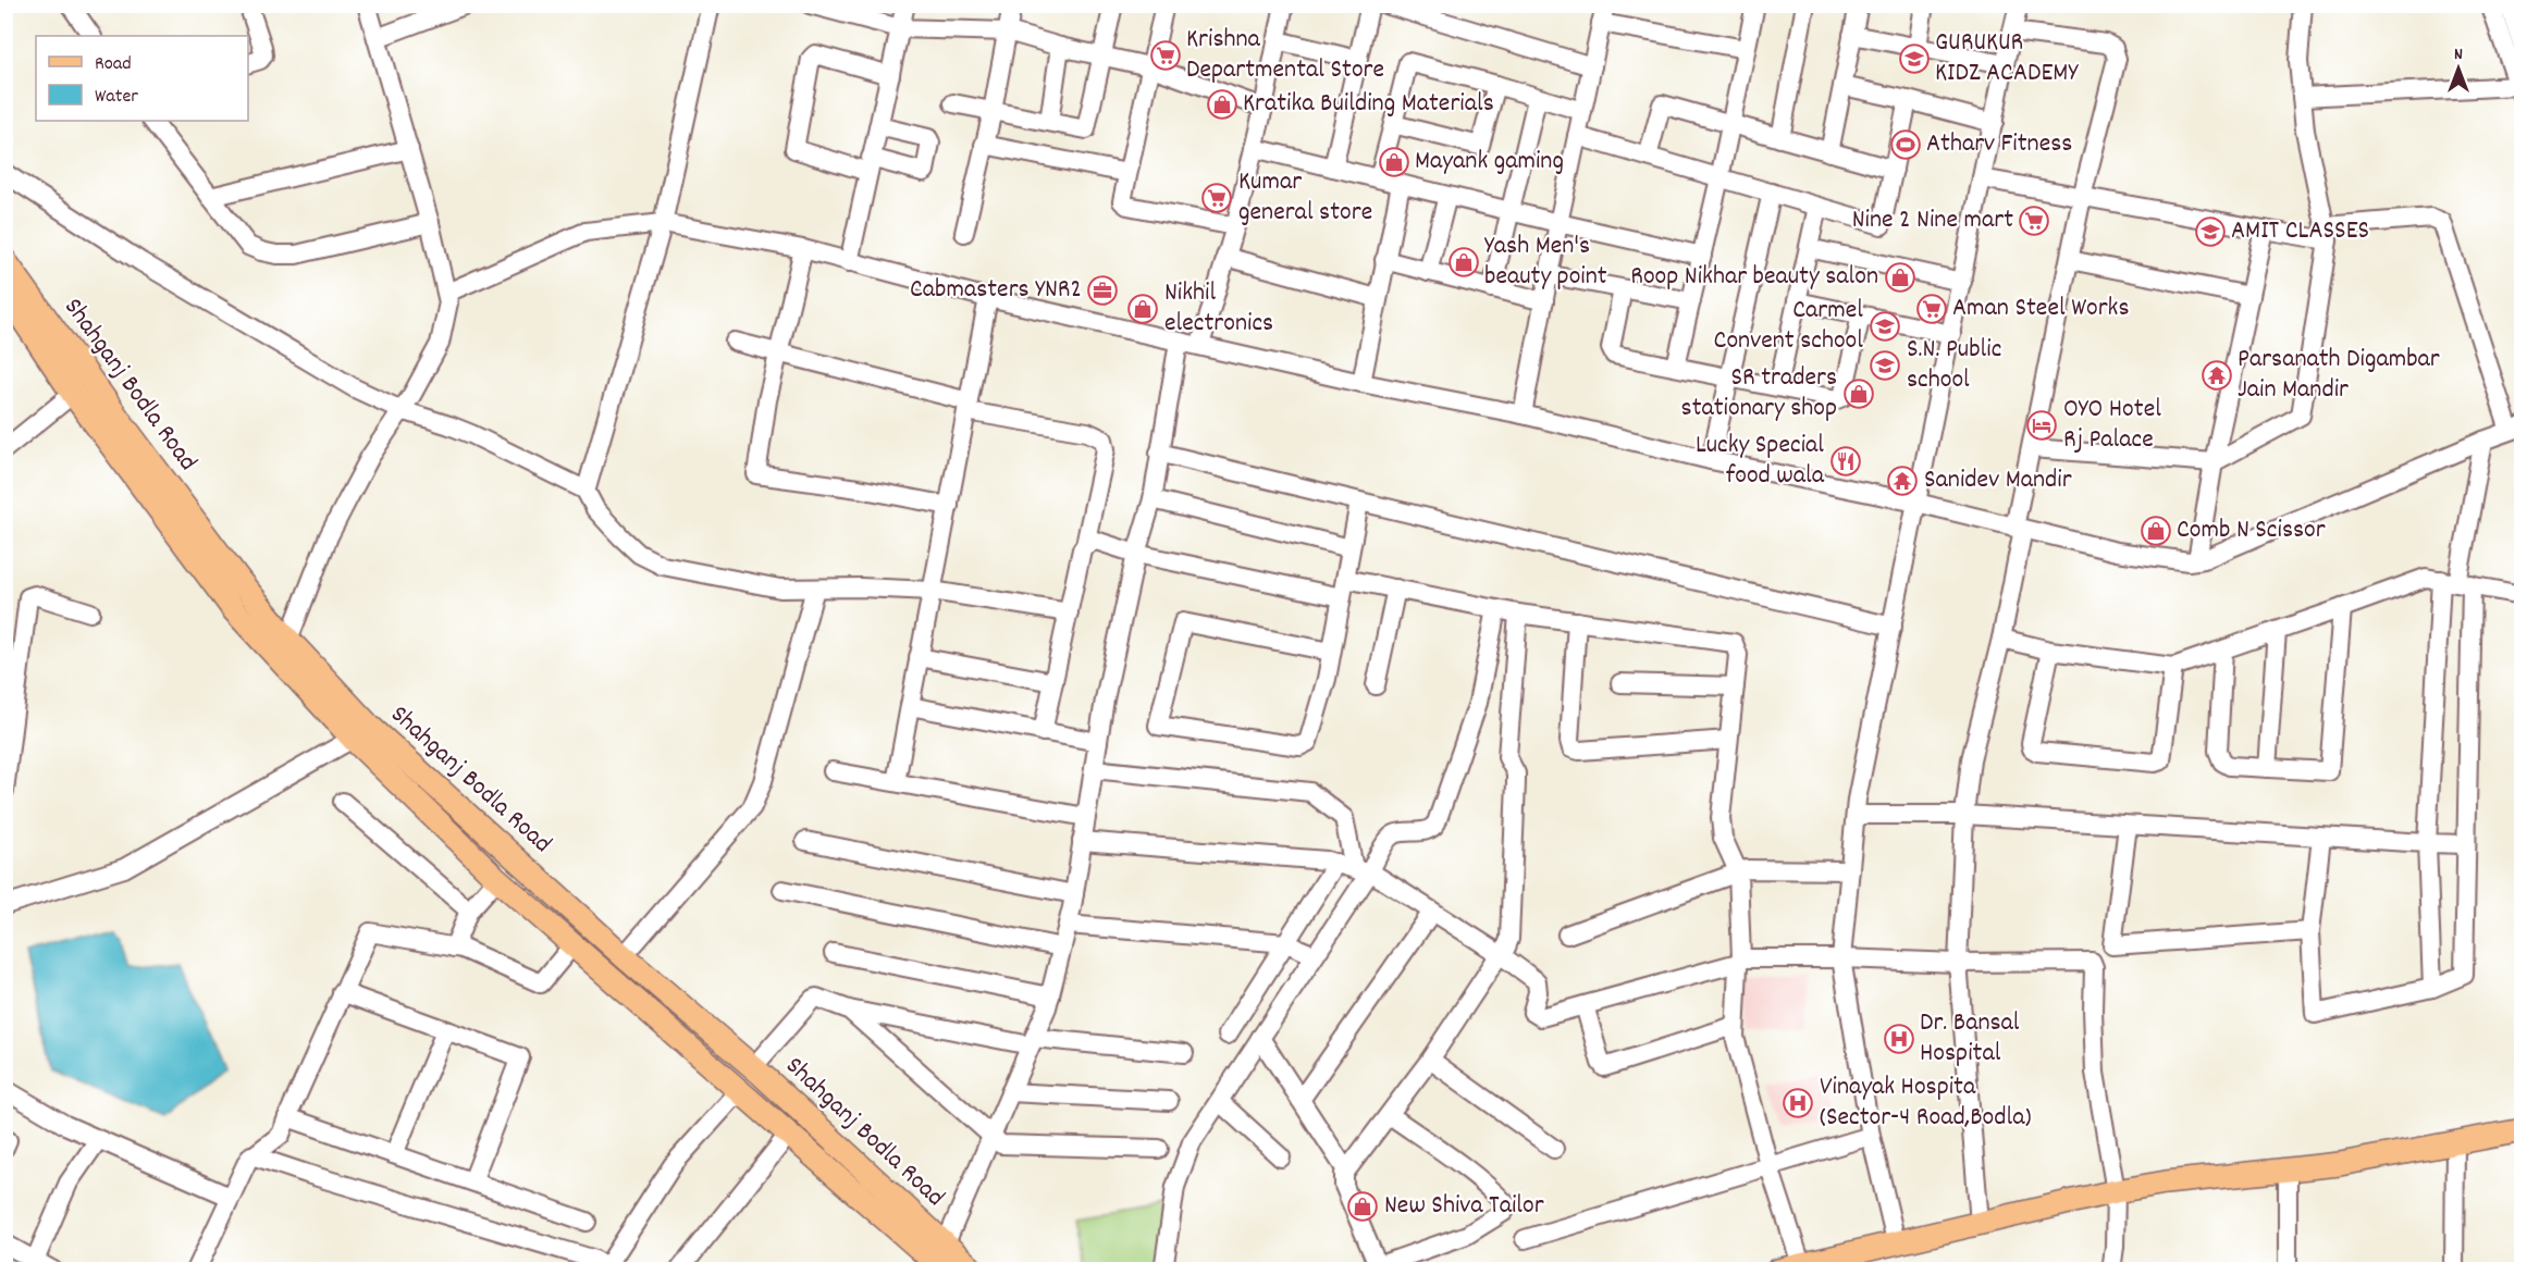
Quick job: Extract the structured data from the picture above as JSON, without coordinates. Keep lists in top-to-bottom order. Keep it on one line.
{"streets":{"main road":["Shahganj Bodla Road"]},"places":{"supermarket":["Krishna Departmental Store","Kumar general store","Nine 2 Nine mart","Aman Steel Works"],"school or university":["GURUKUR KIDZ ACADEMY","AMIT CLASSES","Carmel Convent school","S.N. Public school"],"shop":["Kratika Building Materials","Mayank gaming","Yash Men's beauty point","Roop Nikhar beauty salon","Nikhil electronics","SR traders stationary shop","Comb N Scissor","New Shiva Tailor"],"sports":["Atharv Fitness"],"office":["Cabmasters YNR2"],"temple":["Parsanath Digambar Jain Mandir","Sanidev Mandir"],"hotel":["OYO Hotel Rj Palace"],"restaurant":["Lucky Special food wala"],"hospital":["Dr. Bansal Hospital","Vinayak Hospita (Sector-4 Road,Bodla)"]},"legend":["Road","Water"],"north":"top"}
